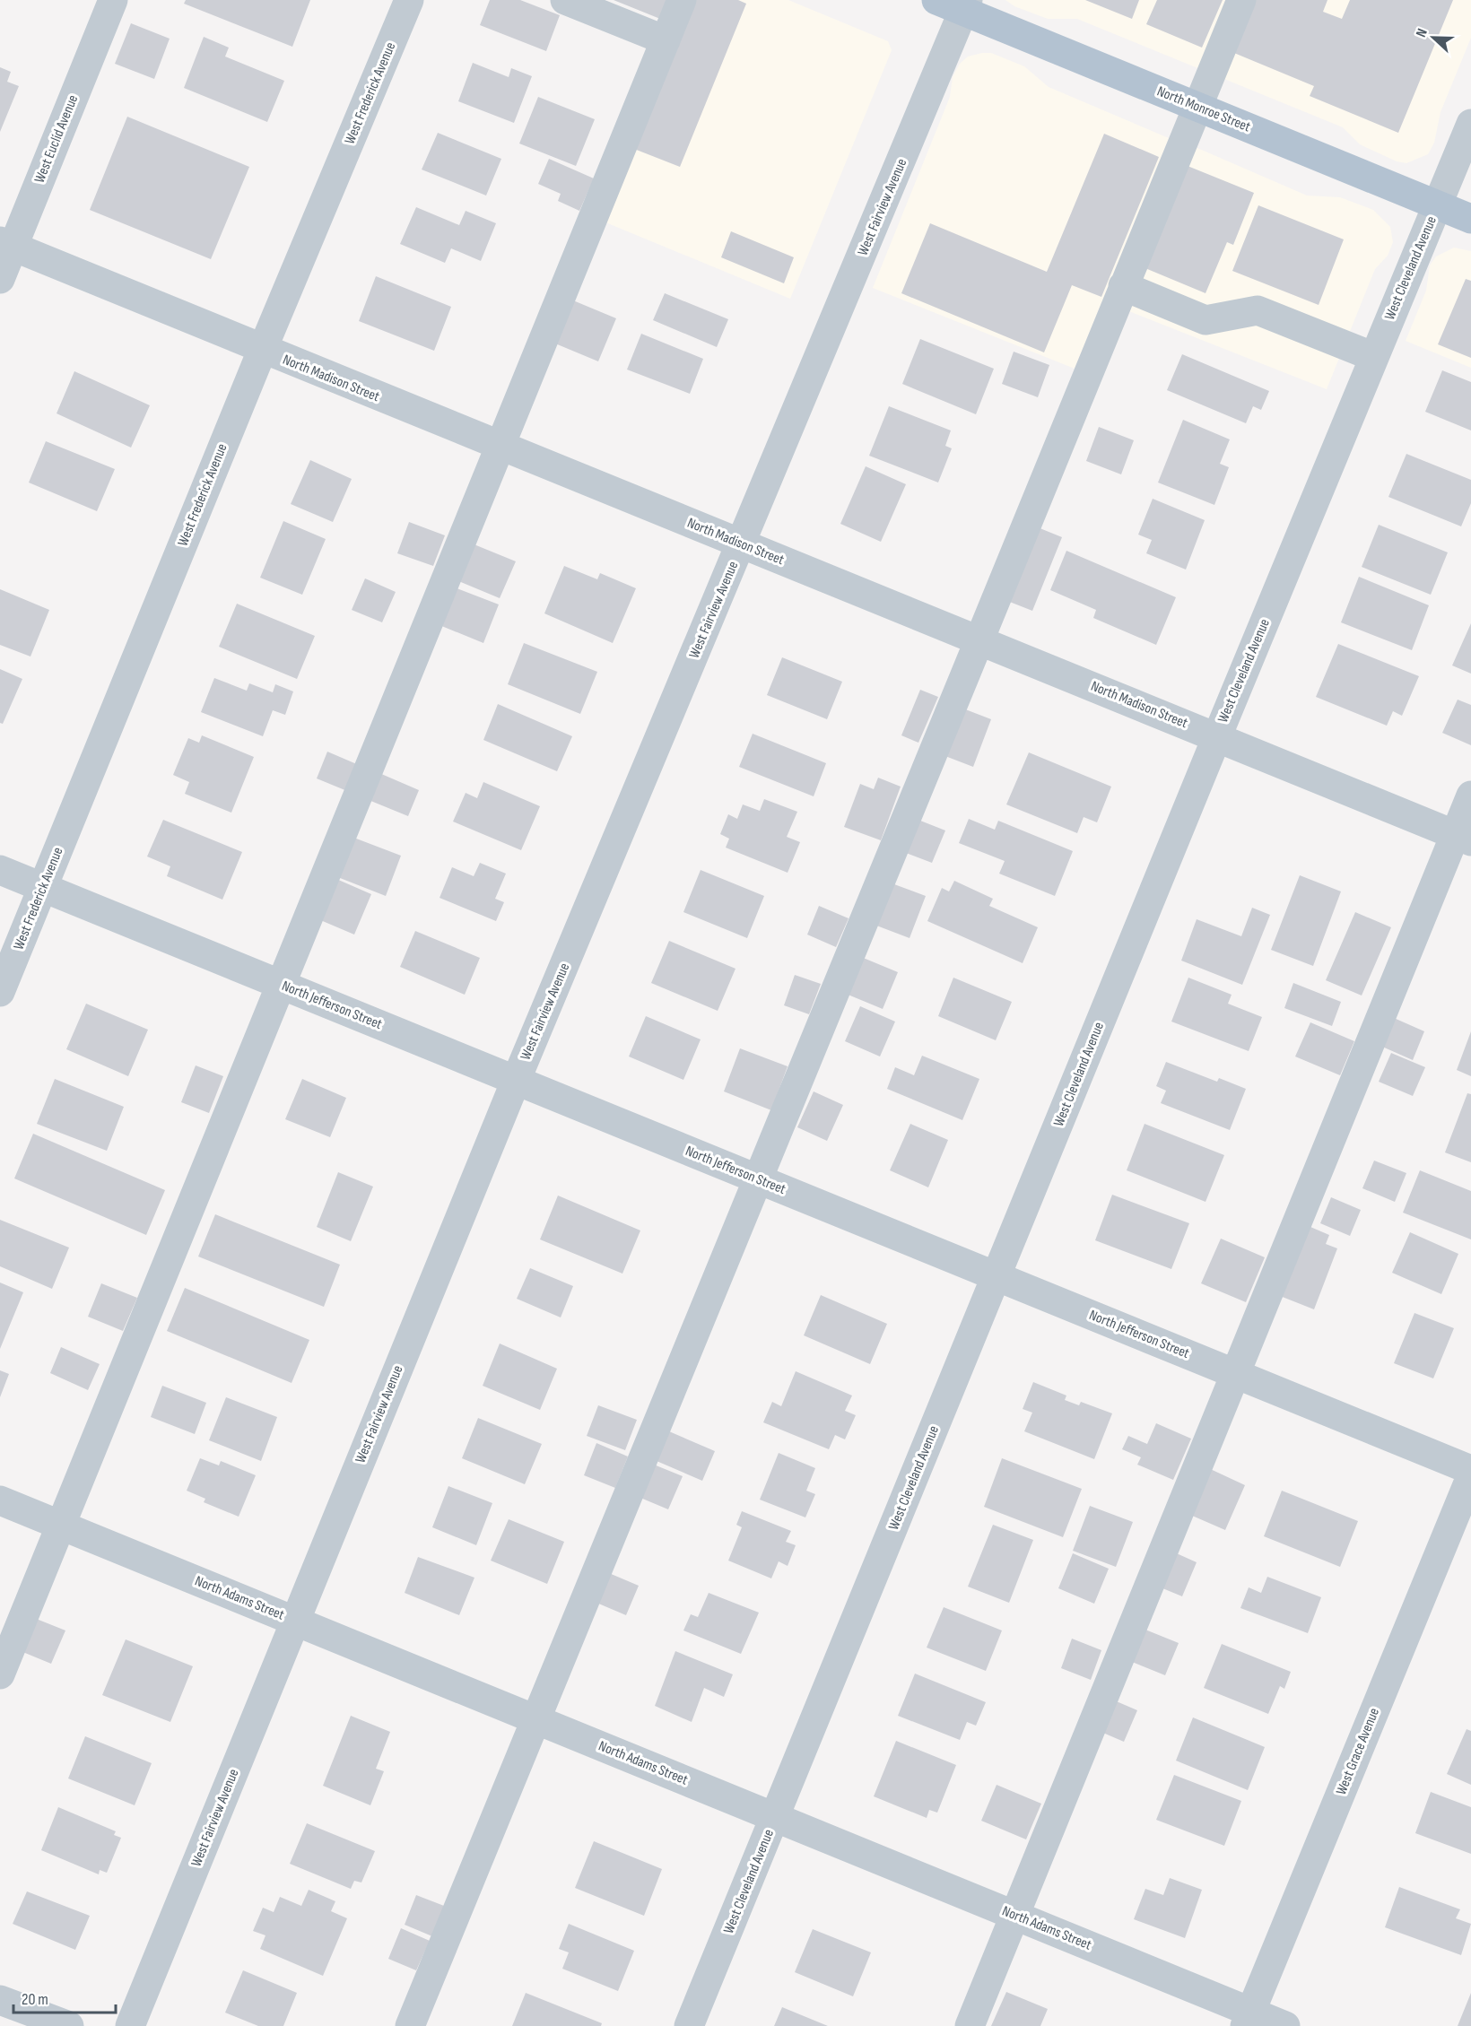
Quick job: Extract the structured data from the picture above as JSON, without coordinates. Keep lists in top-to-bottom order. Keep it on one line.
{"streets":{"main road":["North Monroe Street"],"street":["West Frederick Avenue","West Euclid Avenue","West Fairview Avenue","West Cleveland Avenue","North Madison Street","North Jefferson Street","North Adams Street","West Grace Avenue"]},"crossings":[["West Frederick Avenue","North Madison Street"],["West Frederick Avenue","North Jefferson Street"],["North Monroe Street","West Fairview Avenue"],["North Monroe Street","West Cleveland Avenue"],["West Euclid Avenue","North Madison Street"],["West Fairview Avenue","North Madison Street"],["West Fairview Avenue","North Jefferson Street"],["West Fairview Avenue","North Adams Street"],["West Cleveland Avenue","North Madison Street"],["West Cleveland Avenue","North Jefferson Street"],["West Cleveland Avenue","North Adams Street"],["North Adams Street","West Grace Avenue"]],"scale_bar":"20 m","north":"left"}
